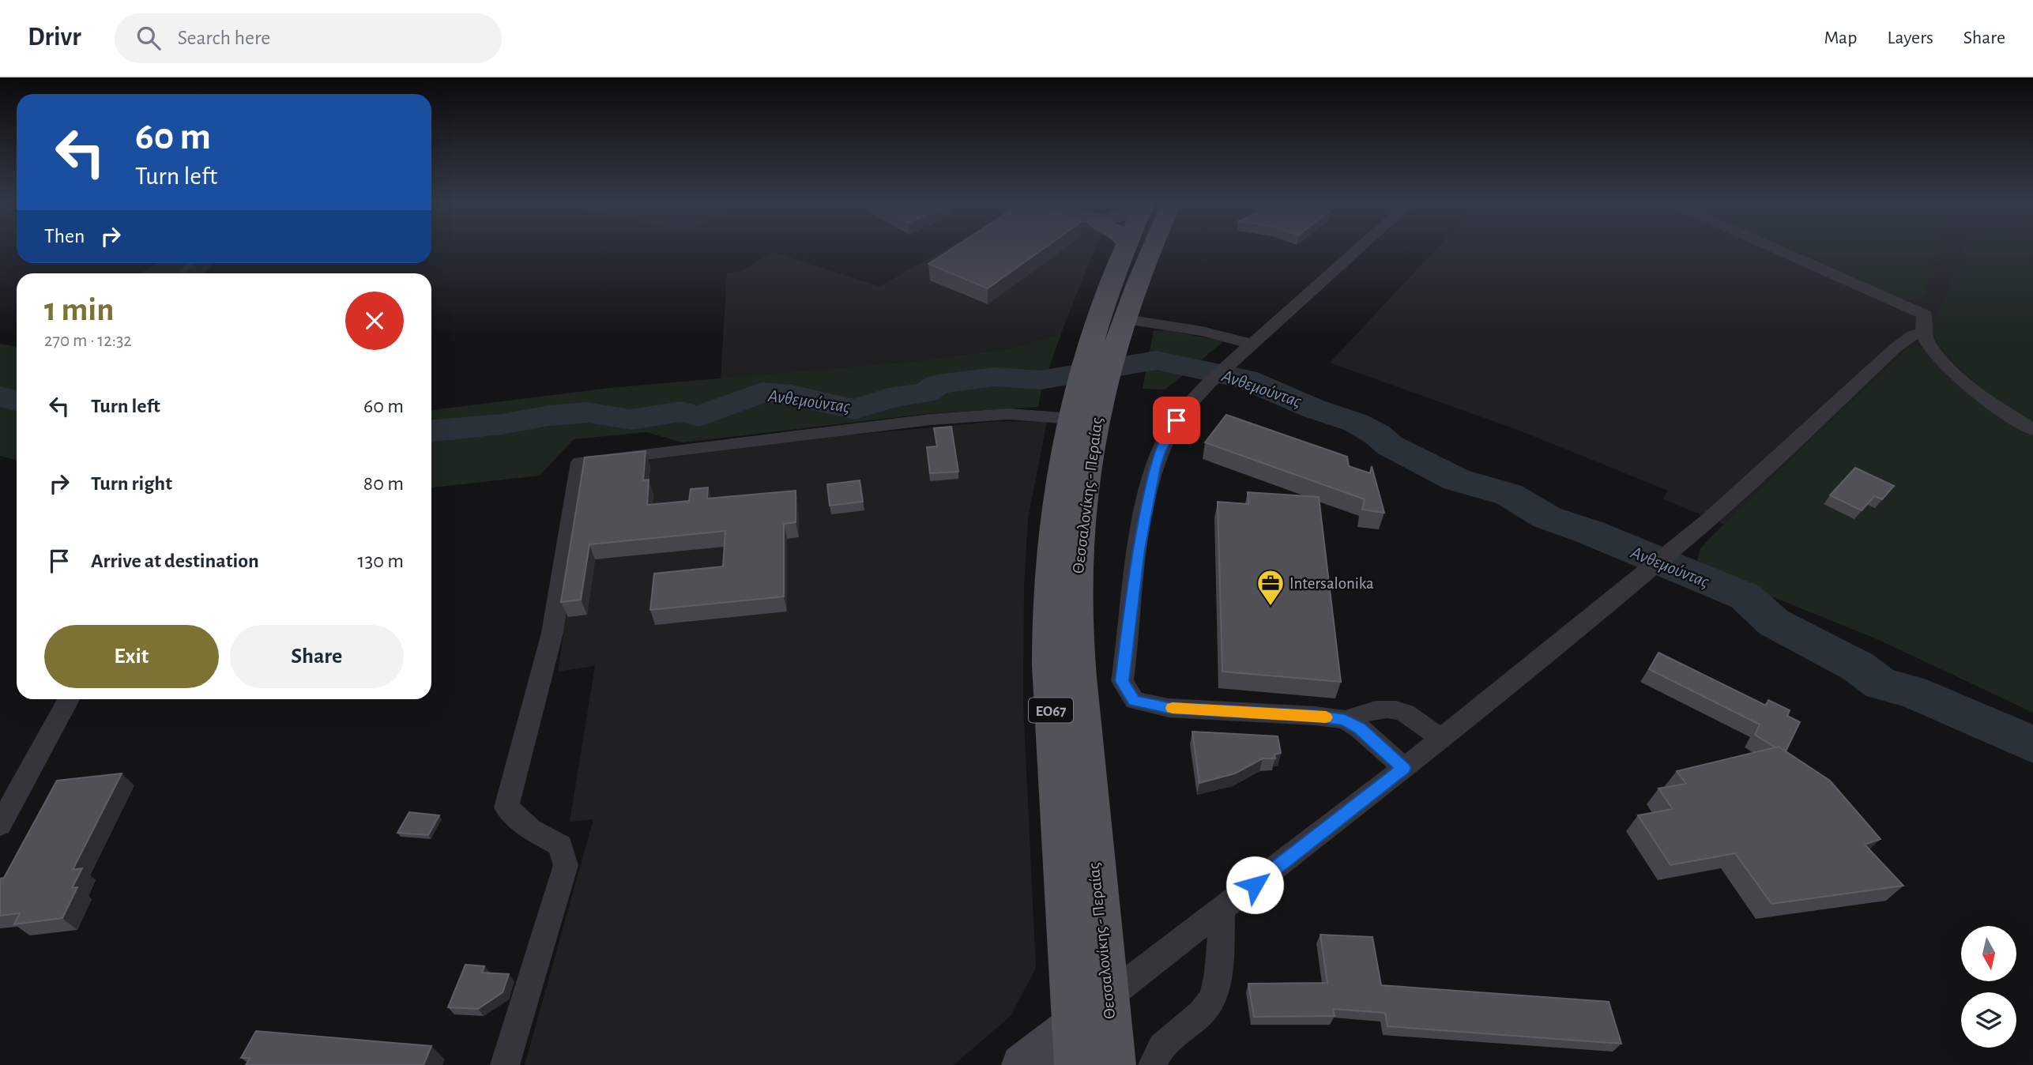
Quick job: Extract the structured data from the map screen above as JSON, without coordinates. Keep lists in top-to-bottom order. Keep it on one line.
{"streets":{"main road":["Θεσσαλονίκης - Περαίας","ΕΟ67"]},"water":["Ανθεμούντας"],"places":{"office":["Intersalonika"]},"north":"bottom","page":{"header":"Drivr","search":"Search here","nav":["Map","Layers","Share"],"turn":["60 m","Turn left"],"then":"Then","heading":["1 min","270 m · 12:32"],"list":[{"name":"Turn left","value":"60 m"},{"name":"Turn right","value":"80 m"},{"name":"Arrive at destination","value":"130 m"}],"buttons":["Exit","Share"]}}
